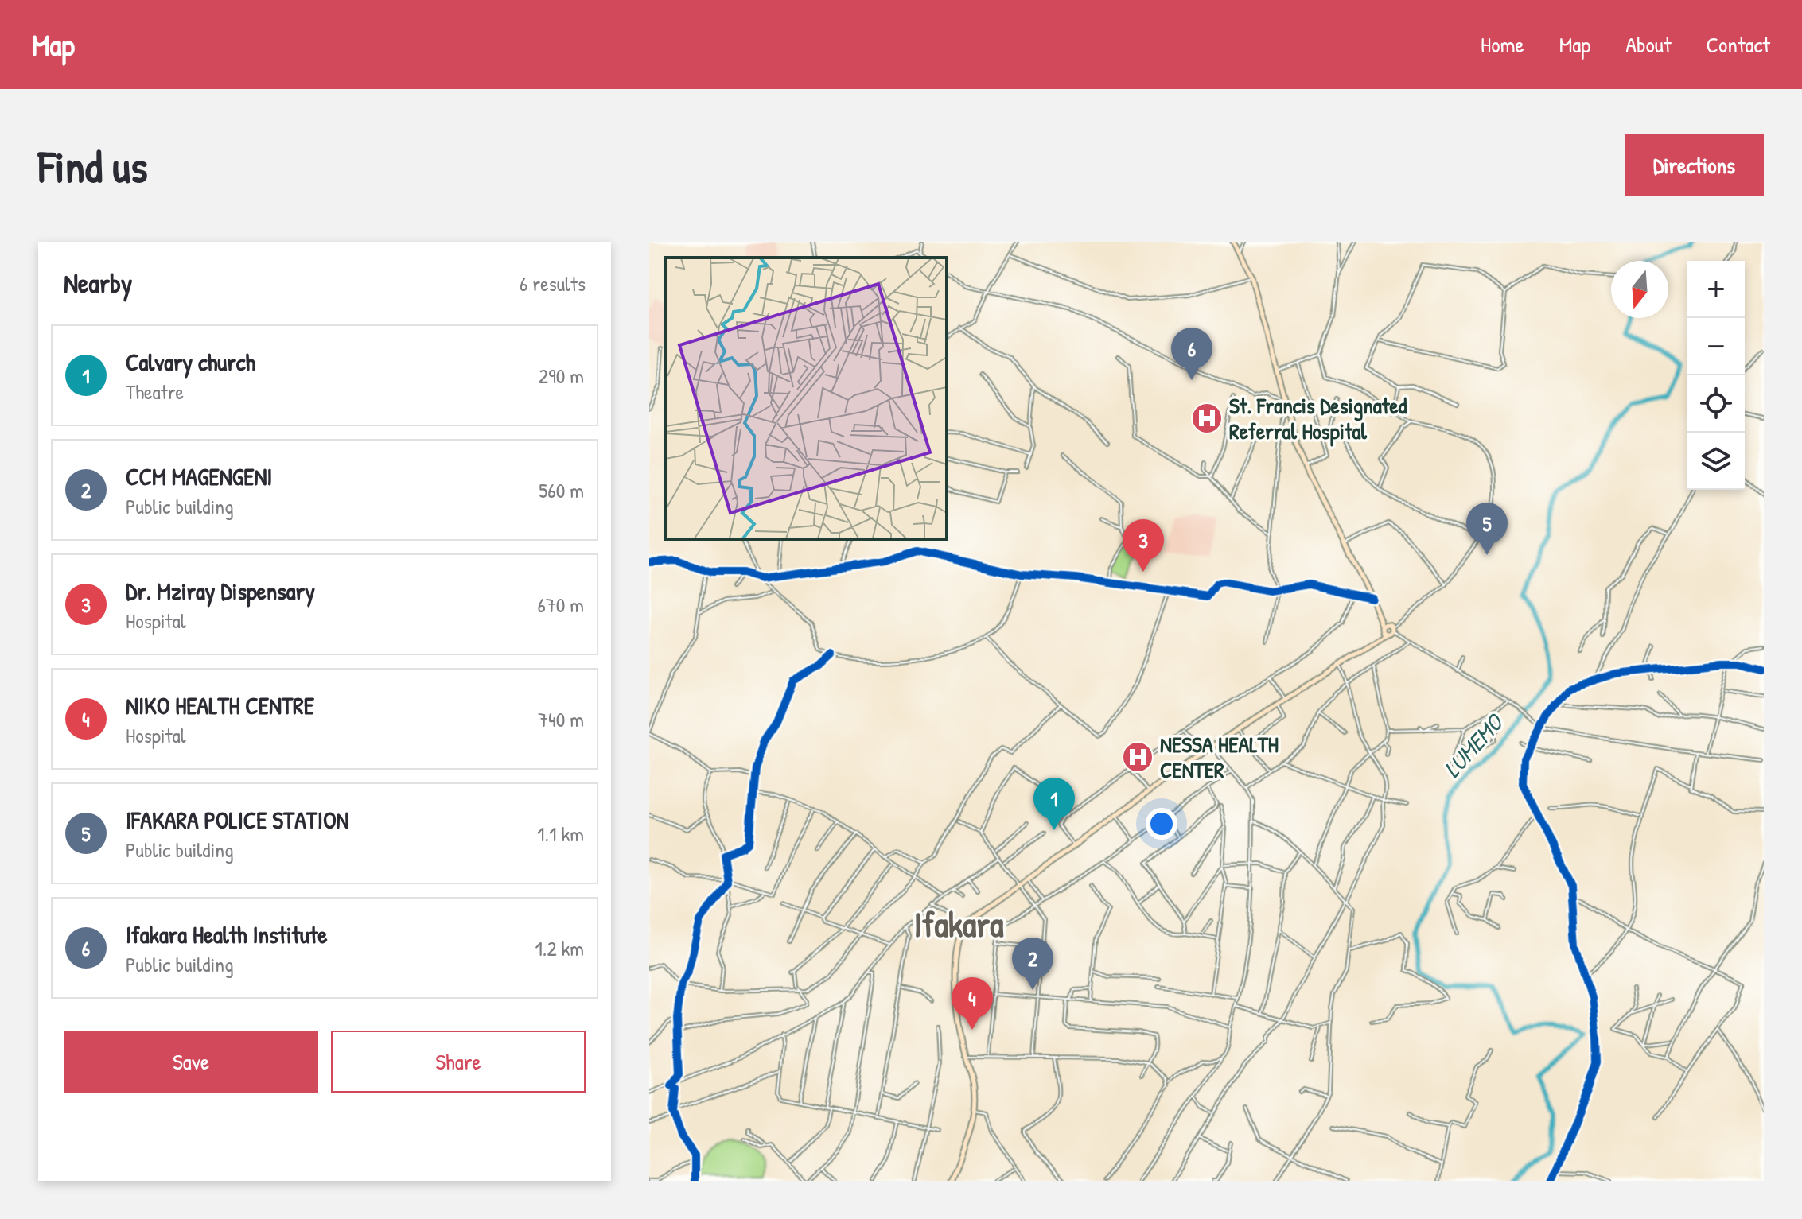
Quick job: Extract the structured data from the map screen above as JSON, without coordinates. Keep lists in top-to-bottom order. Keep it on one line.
{"districts":["Ifakara"],"water":["LUMEMO"],"places":{"hospital":["St. Francis Designated Referral Hospital","NESSA HEALTH CENTER"]},"north":"bottom","page":{"header":"Map","nav":["Home","Map","About","Contact"],"buttons":["Directions",["Save","Share"]],"title":"Find us","heading":["Nearby","6 results"],"map_buttons":["+","−"],"list":[{"mark":"1","name":"Calvary church","note":"Theatre","value":"290 m"},{"mark":"2","name":"CCM MAGENGENI","note":"Public building","value":"560 m"},{"mark":"3","name":"Dr. Mziray Dispensary","note":"Hospital","value":"670 m"},{"mark":"4","name":"NIKO HEALTH CENTRE","note":"Hospital","value":"740 m"},{"mark":"5","name":"IFAKARA POLICE STATION","note":"Public building","value":"1.1 km"},{"mark":"6","name":"Ifakara Health Institute","note":"Public building","value":"1.2 km"}],"pins":["6","5","3","1","2","4"]}}
